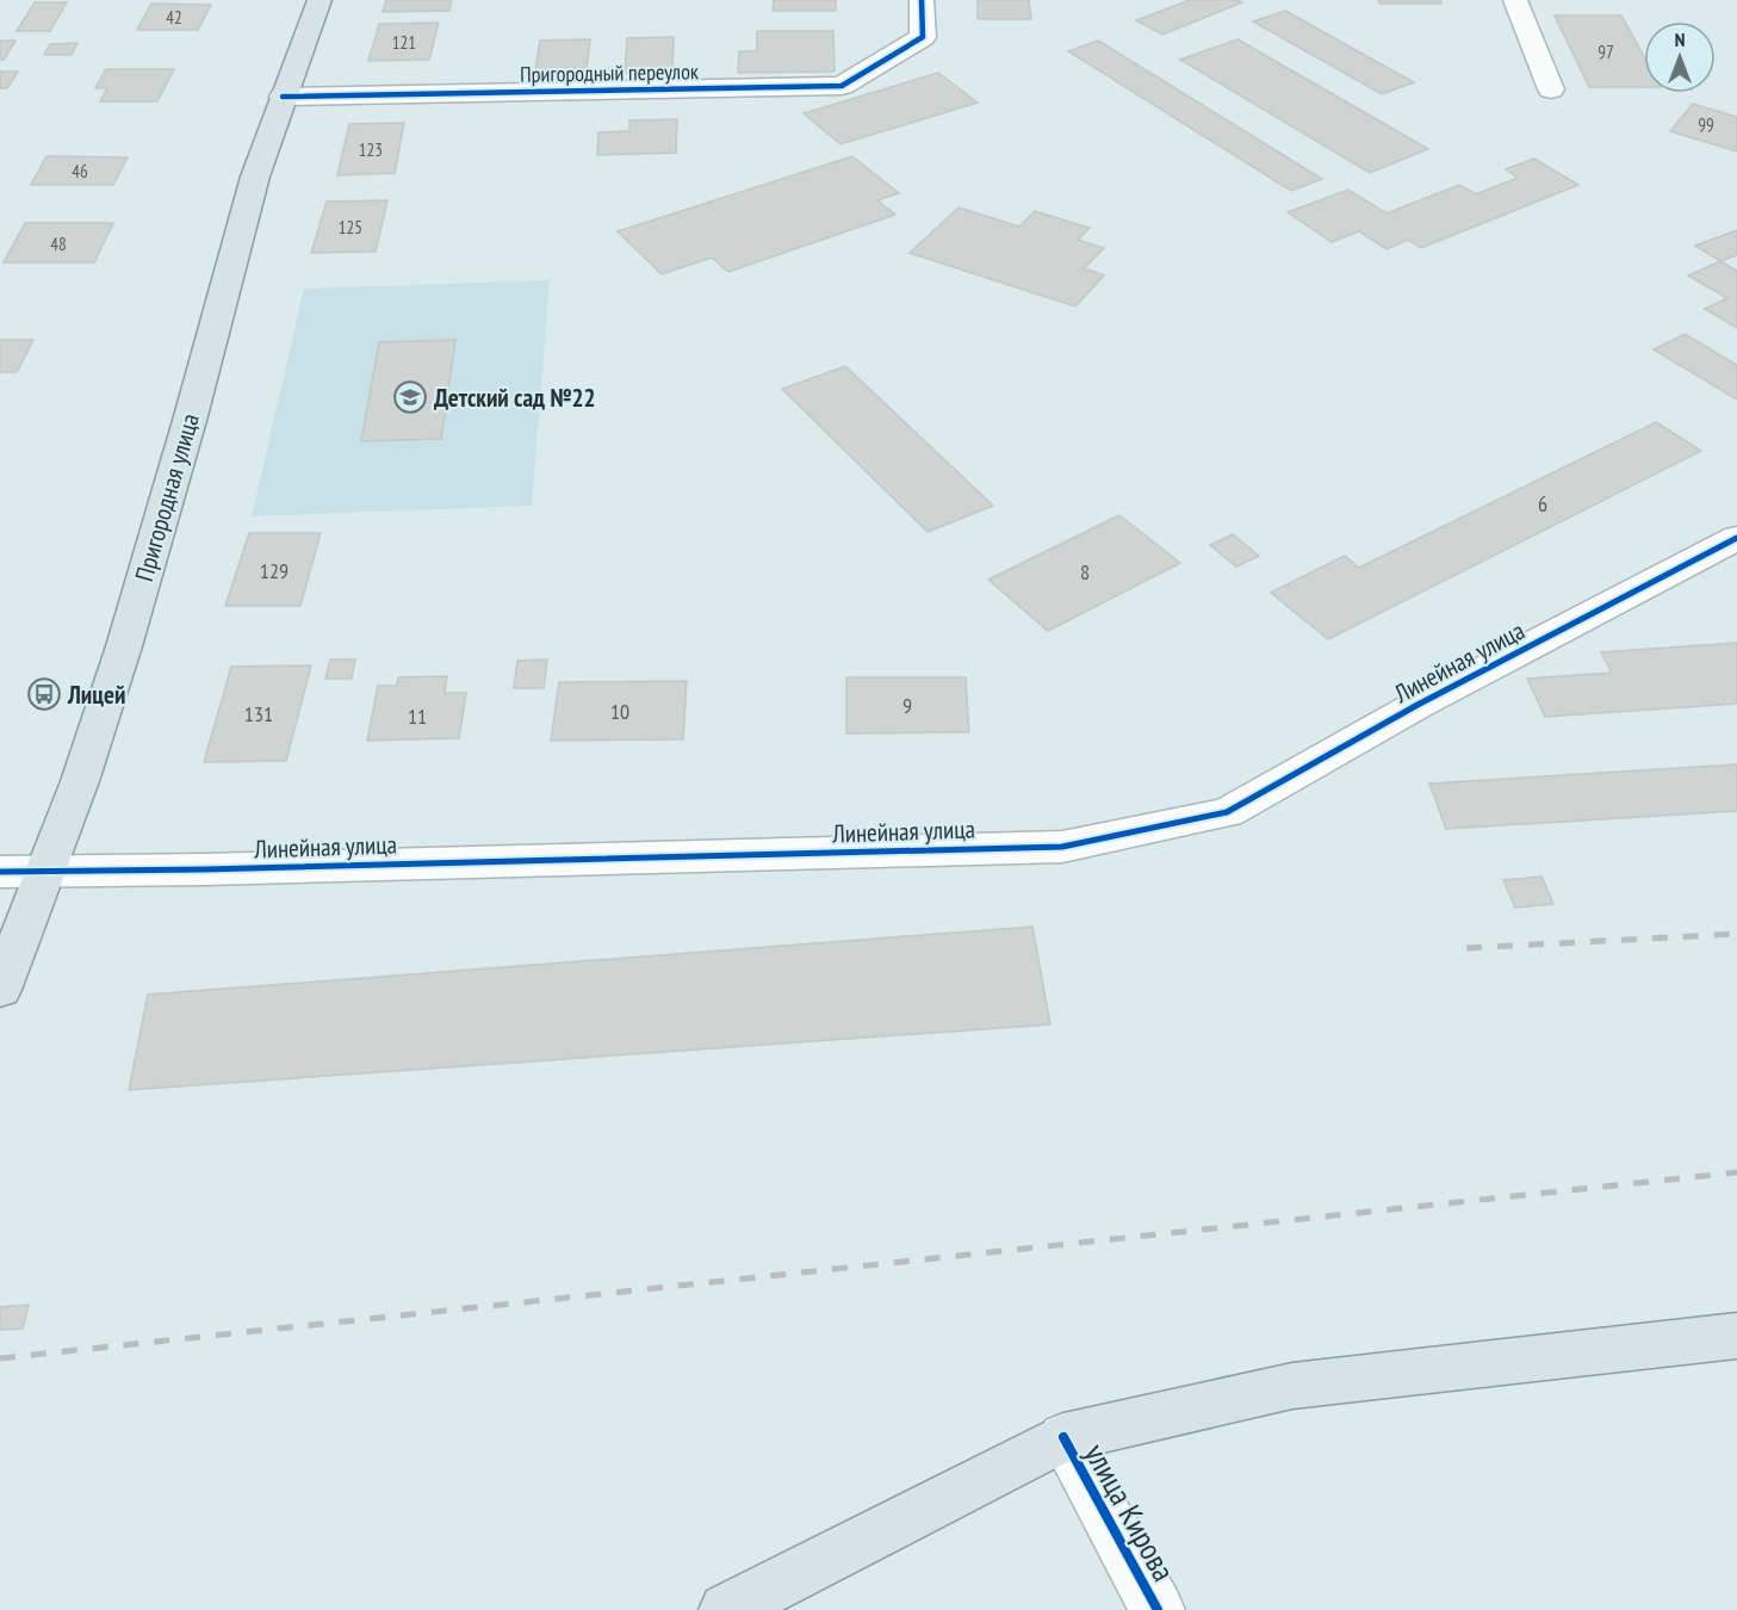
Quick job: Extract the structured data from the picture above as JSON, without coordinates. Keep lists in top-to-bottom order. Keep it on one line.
{"streets":{"main road":["Пригородная улица"],"street":["Пригородный переулок","Линейная улица","улица Кирова"]},"crossings":[["Пригородный переулок","Пригородная улица"],["Пригородная улица","Линейная улица"]],"places":{"school or university":["Детский сад №22"],"bus stop":["Лицей"]},"house_numbers":["42","121","97","99","123","46","125","48","6","129","8","9","10","131","11"],"north":"top"}
